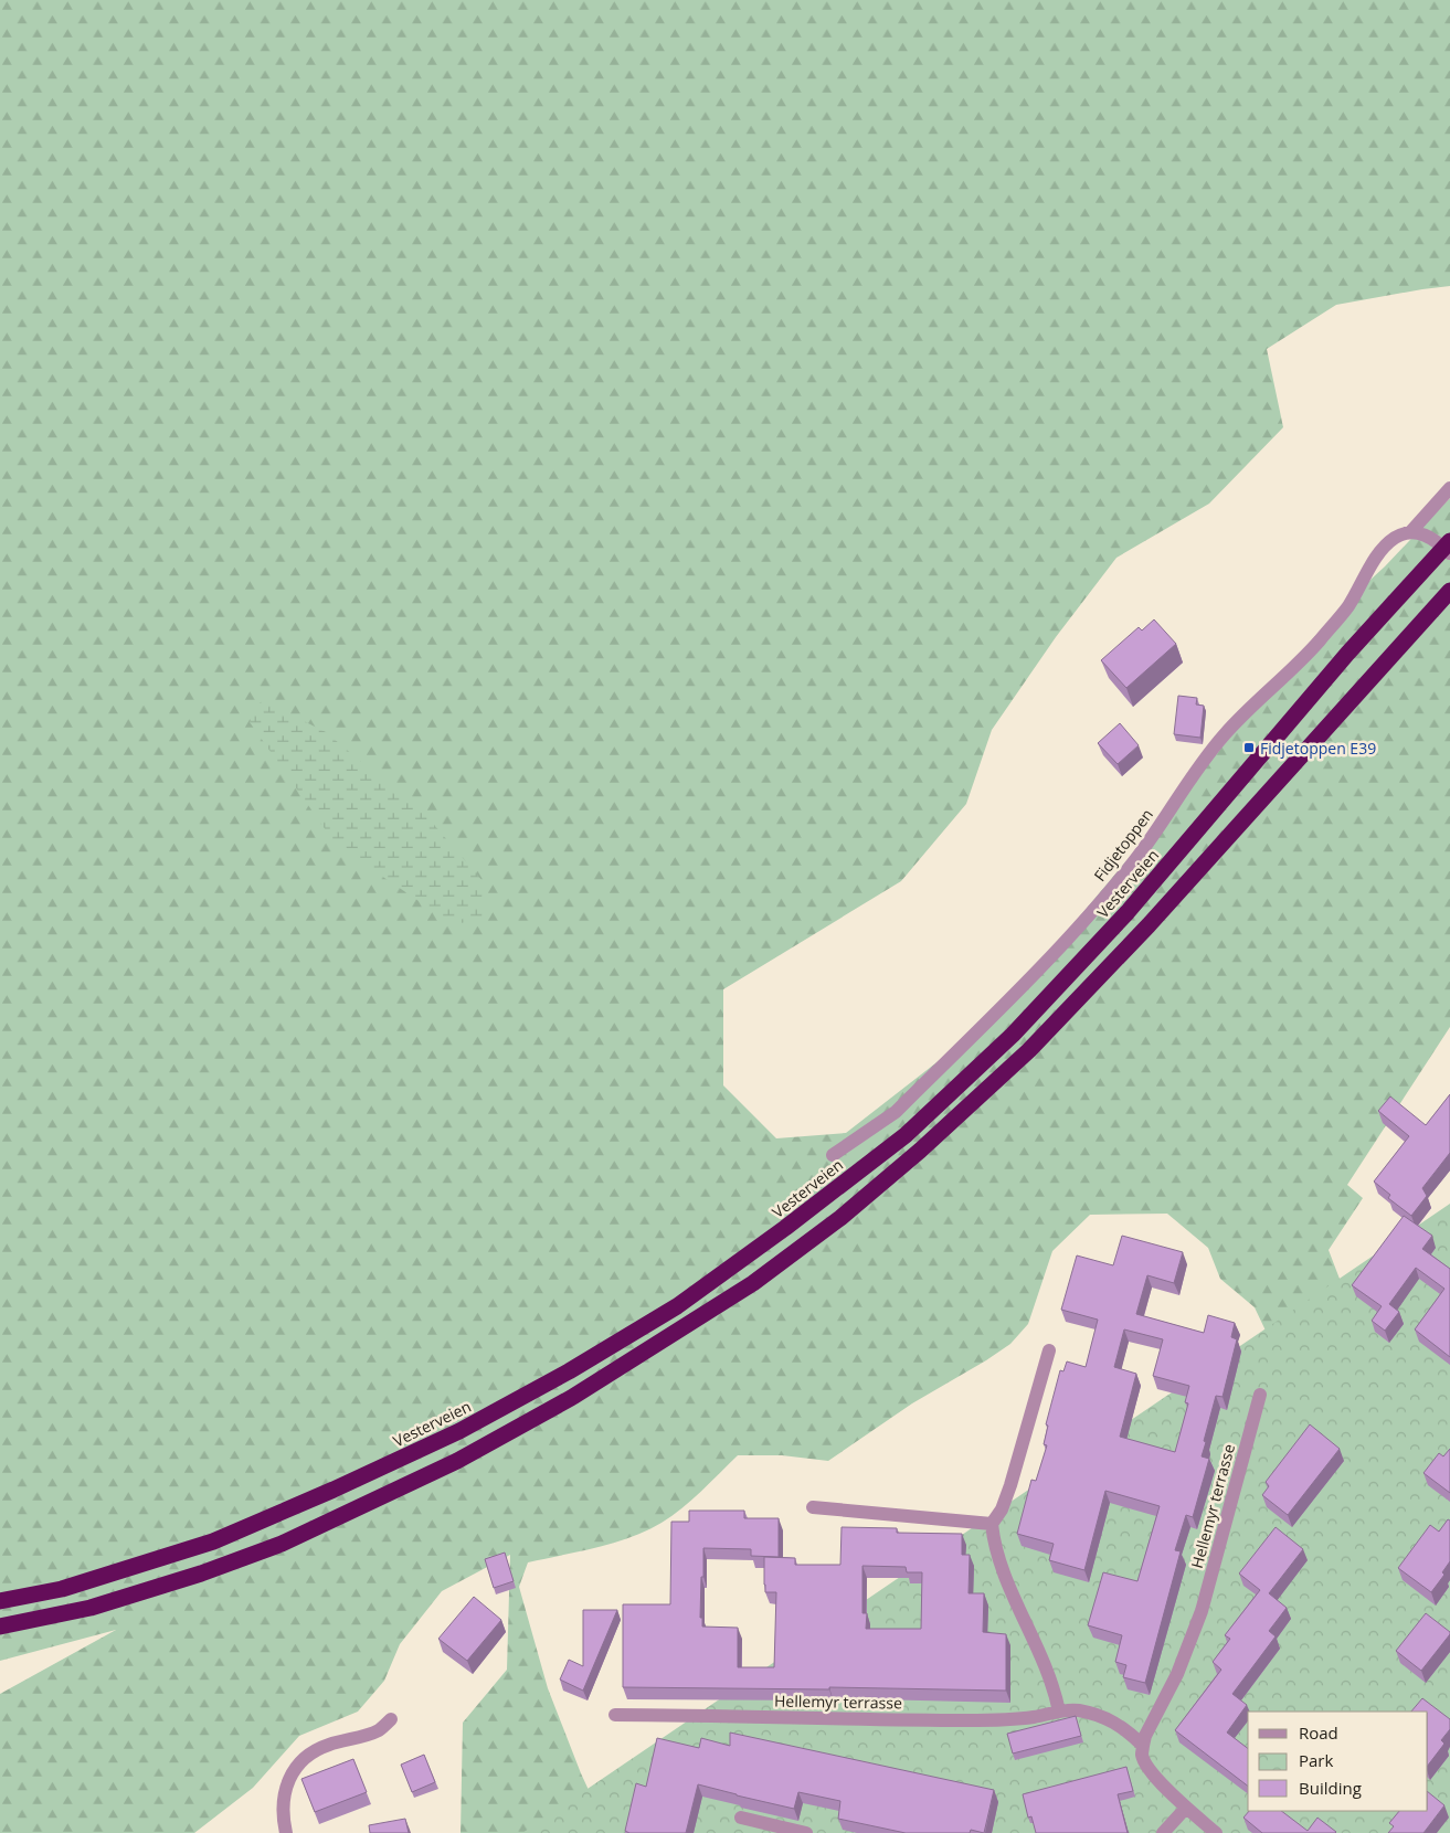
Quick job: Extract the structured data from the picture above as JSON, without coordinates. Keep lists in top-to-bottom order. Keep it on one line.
{"streets":{"highway":["Vesterveien"],"street":["Fidjetoppen","Hellemyr terrasse"]},"places":{"transit":["Fidjetoppen E39"]},"legend":["Road","Park","Building"]}
